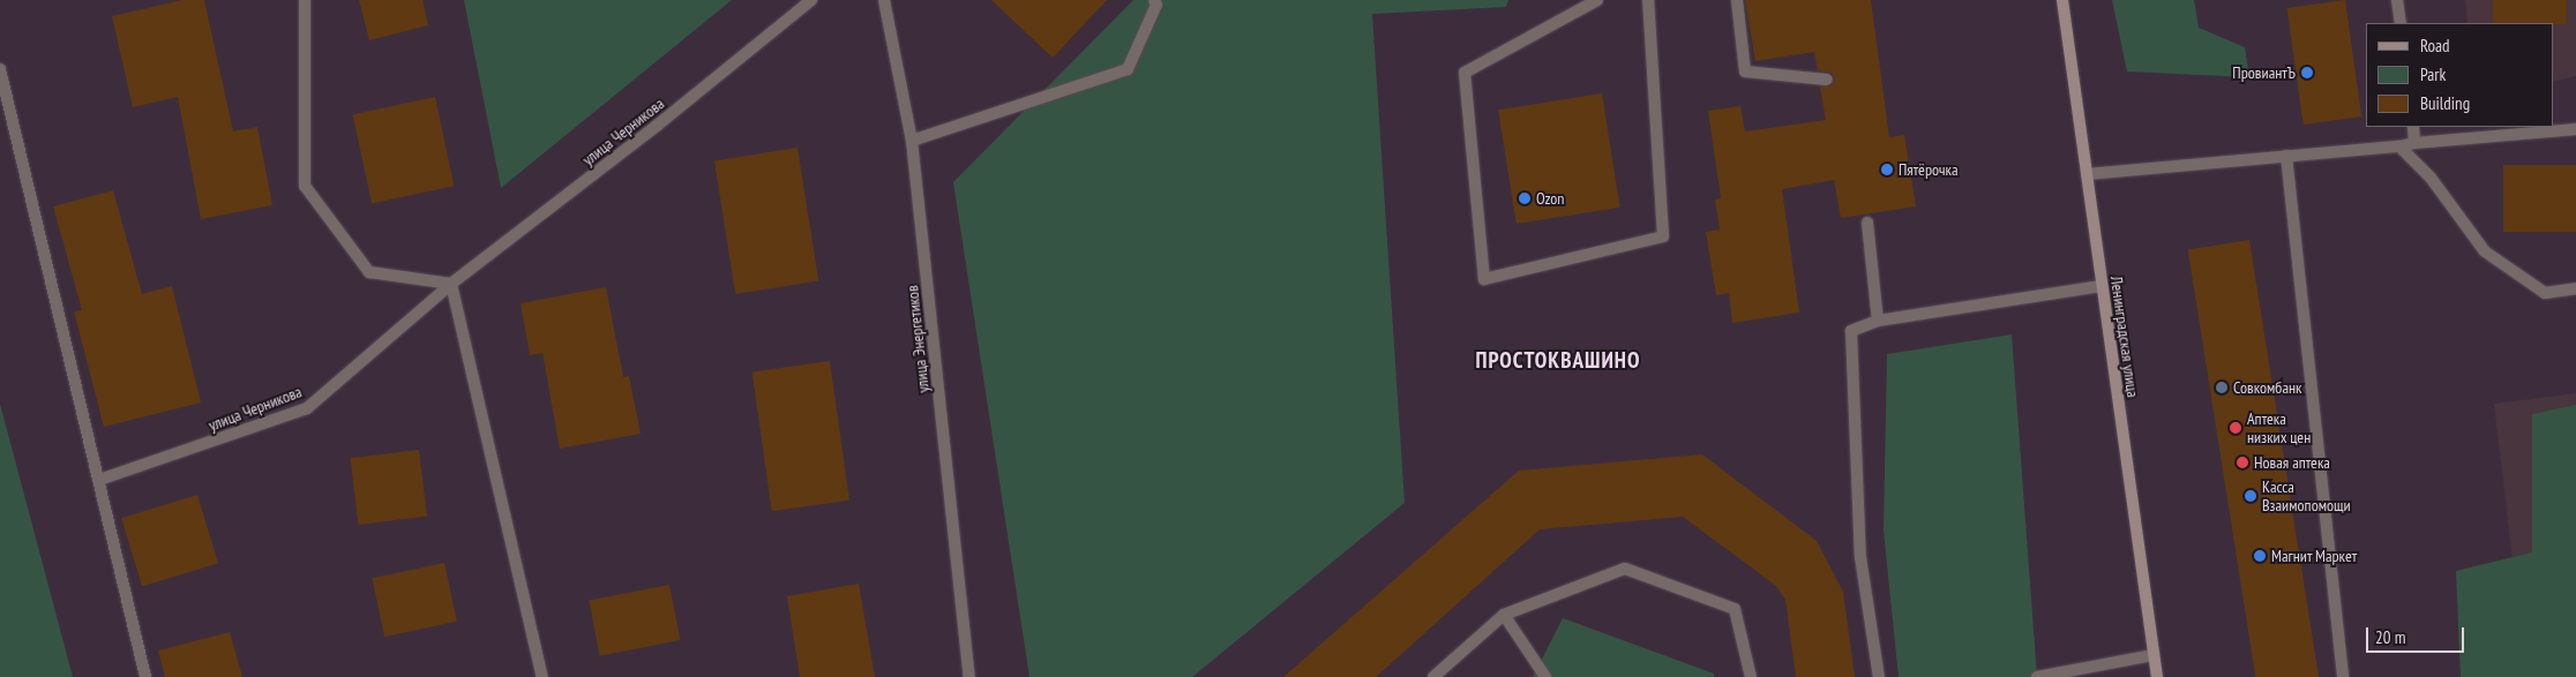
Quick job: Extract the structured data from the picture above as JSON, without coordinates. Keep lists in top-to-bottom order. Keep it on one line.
{"streets":{"main road":["Ленинградская улица"],"street":["улица Черникова","улица Энергетиков"]},"districts":["ПРОСТОКВАШИНО"],"places":["ПровиантЪ","Пятёрочка","Ozon","Совкомбанк","Аптека низких цен","Новая аптека","Касса Взаимопомощи","Магнит Маркет"],"legend":["Road","Park","Building"],"scale_bar":"20 m"}
